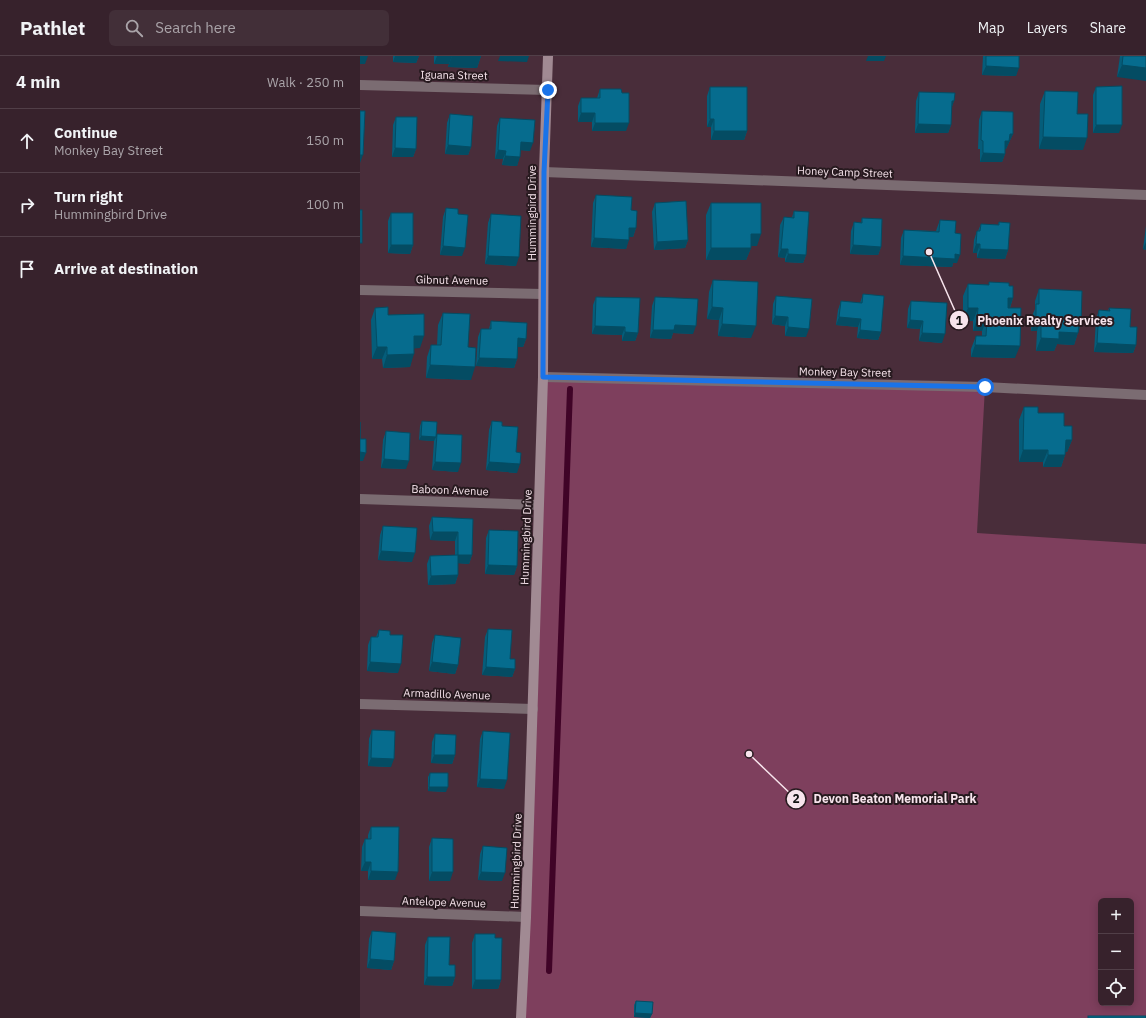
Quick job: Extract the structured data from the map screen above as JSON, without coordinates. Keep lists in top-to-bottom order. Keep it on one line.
{"streets":{"street":["Iguana Street","Honey Camp Street","Hummingbird Drive","Gibnut Avenue","Monkey Bay Street","Baboon Avenue","Armadillo Avenue","Antelope Avenue"]},"crossings":[["Iguana Street","Hummingbird Drive"],["Honey Camp Street","Hummingbird Drive"],["Hummingbird Drive","Gibnut Avenue"],["Hummingbird Drive","Monkey Bay Street"],["Hummingbird Drive","Baboon Avenue"],["Hummingbird Drive","Armadillo Avenue"],["Hummingbird Drive","Antelope Avenue"]],"places":["Phoenix Realty Services","Devon Beaton Memorial Park"],"page":{"header":"Pathlet","search":"Search here","nav":["Map","Layers","Share"],"heading":["4 min","Walk · 250 m"],"list":[["Continue","Monkey Bay Street","150 m"],["Turn right","Hummingbird Drive","100 m"],"Arrive at destination"],"map_buttons":["+","−"]}}
